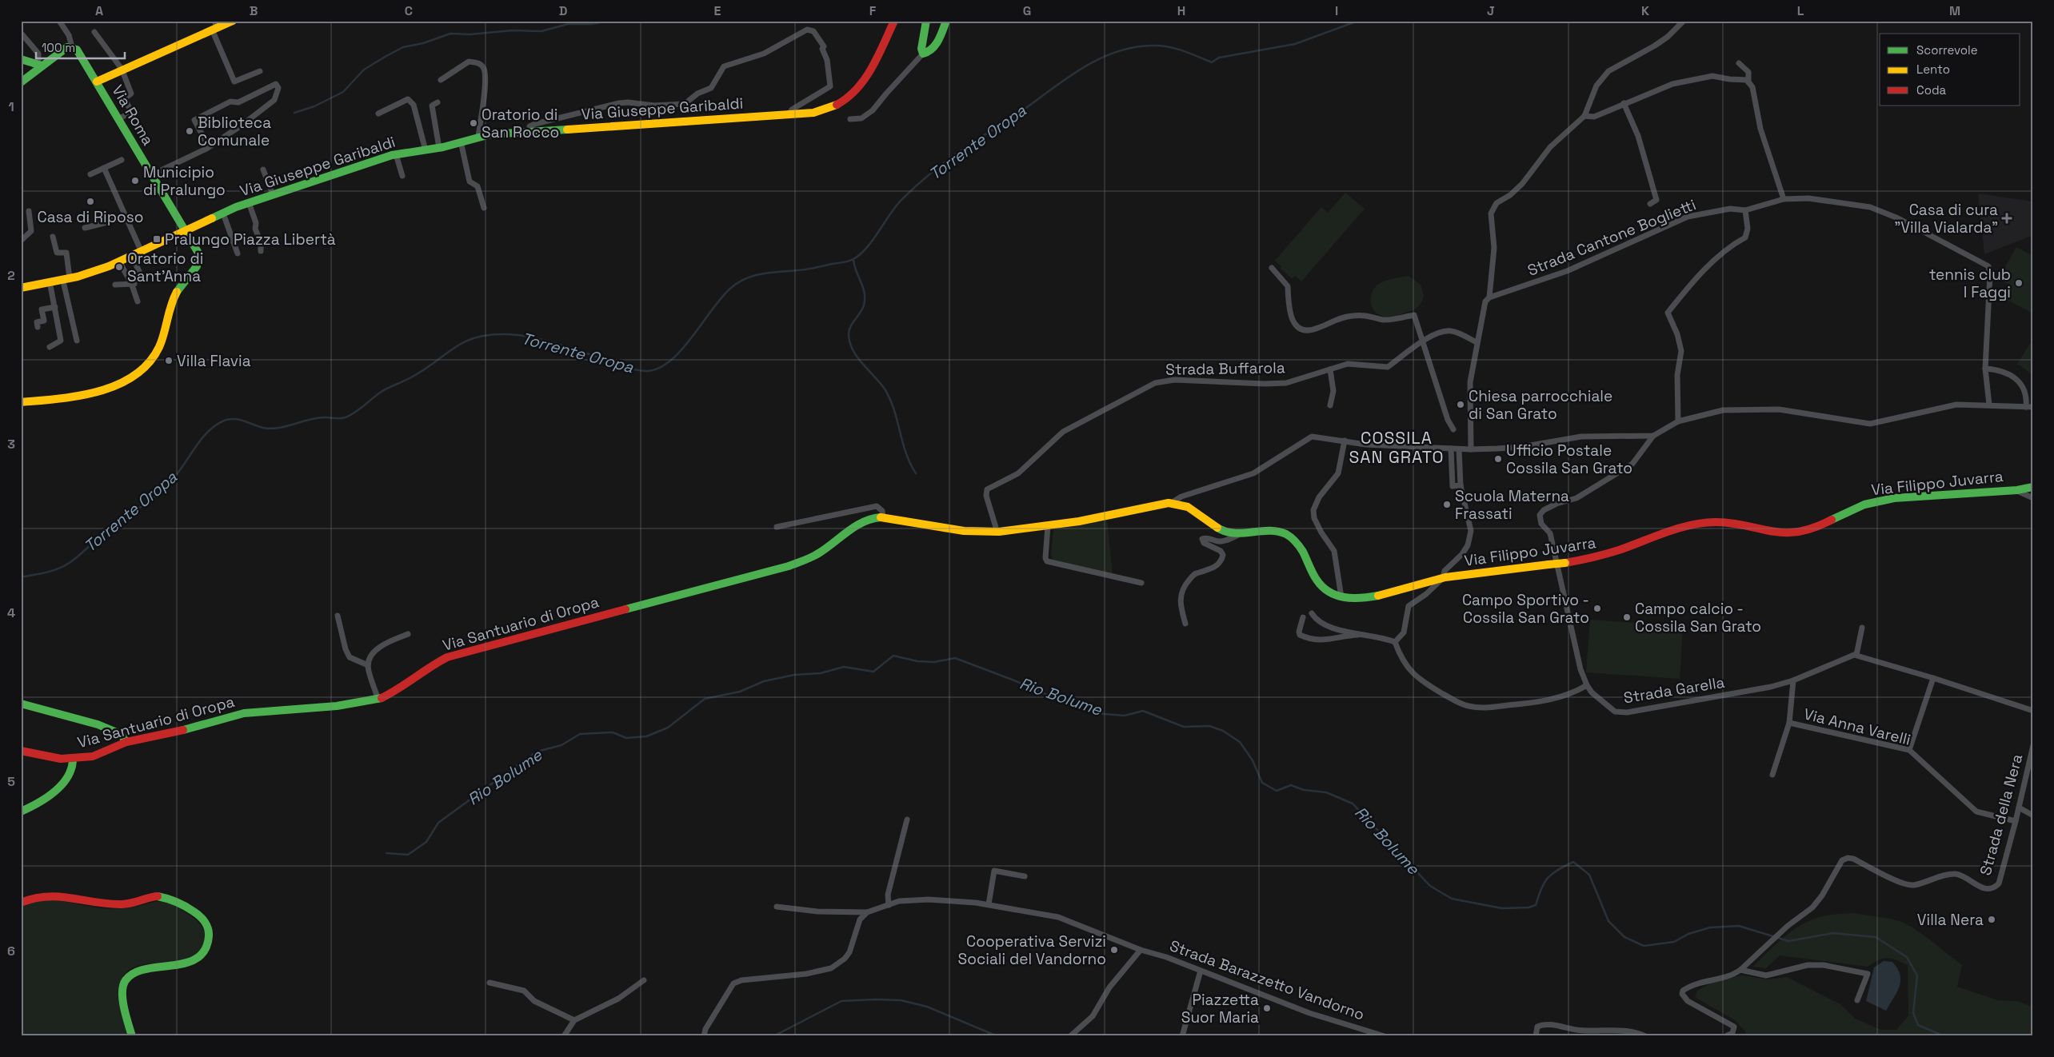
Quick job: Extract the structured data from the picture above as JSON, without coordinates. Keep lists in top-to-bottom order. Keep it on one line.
{"streets":{"street":["Via Giuseppe Garibaldi","Via Roma","Strada Cantone Boglietti","Strada Buffarola","Via Filippo Juvarra","Via Santuario di Oropa","Strada Garella","Via Anna Varelli","Strada della Nera","Strada Barazzetto Vandorno"]},"crossings":[["Via Giuseppe Garibaldi","Via Roma"],["Strada Buffarola","Via Santuario di Oropa"],["Via Filippo Juvarra","Via Santuario di Oropa"],["Via Santuario di Oropa","Strada Garella"],["Via Anna Varelli","Strada della Nera"]],"districts":["COSSILA SAN GRATO"],"water":["Torrente Oropa","Rio Bolume"],"places":{"other":["Oratorio di San Rocco","Biblioteca Comunale","Municipio di Pralungo","Casa di Riposo","Oratorio di Sant'Anna","tennis club I Faggi","Villa Flavia","Chiesa parrocchiale di San Grato","Ufficio Postale Cossila San Grato","Scuola Materna Frassati","Campo Sportivo - Cossila San Grato","Campo calcio - Cossila San Grato","Villa Nera","Cooperativa Servizi Sociali del Vandorno","Piazzetta Suor Maria"],"health":["Casa di cura \"Villa Vialarda\""],"transit":["Pralungo Piazza Libertà"]},"legend":["Scorrevole","Lento","Coda"],"scale_bar":"100 m","grid":{"columns":["A","B","C","D","E","F","G","H","I","J","K","L","M"],"rows":["1","2","3","4","5","6"]}}
